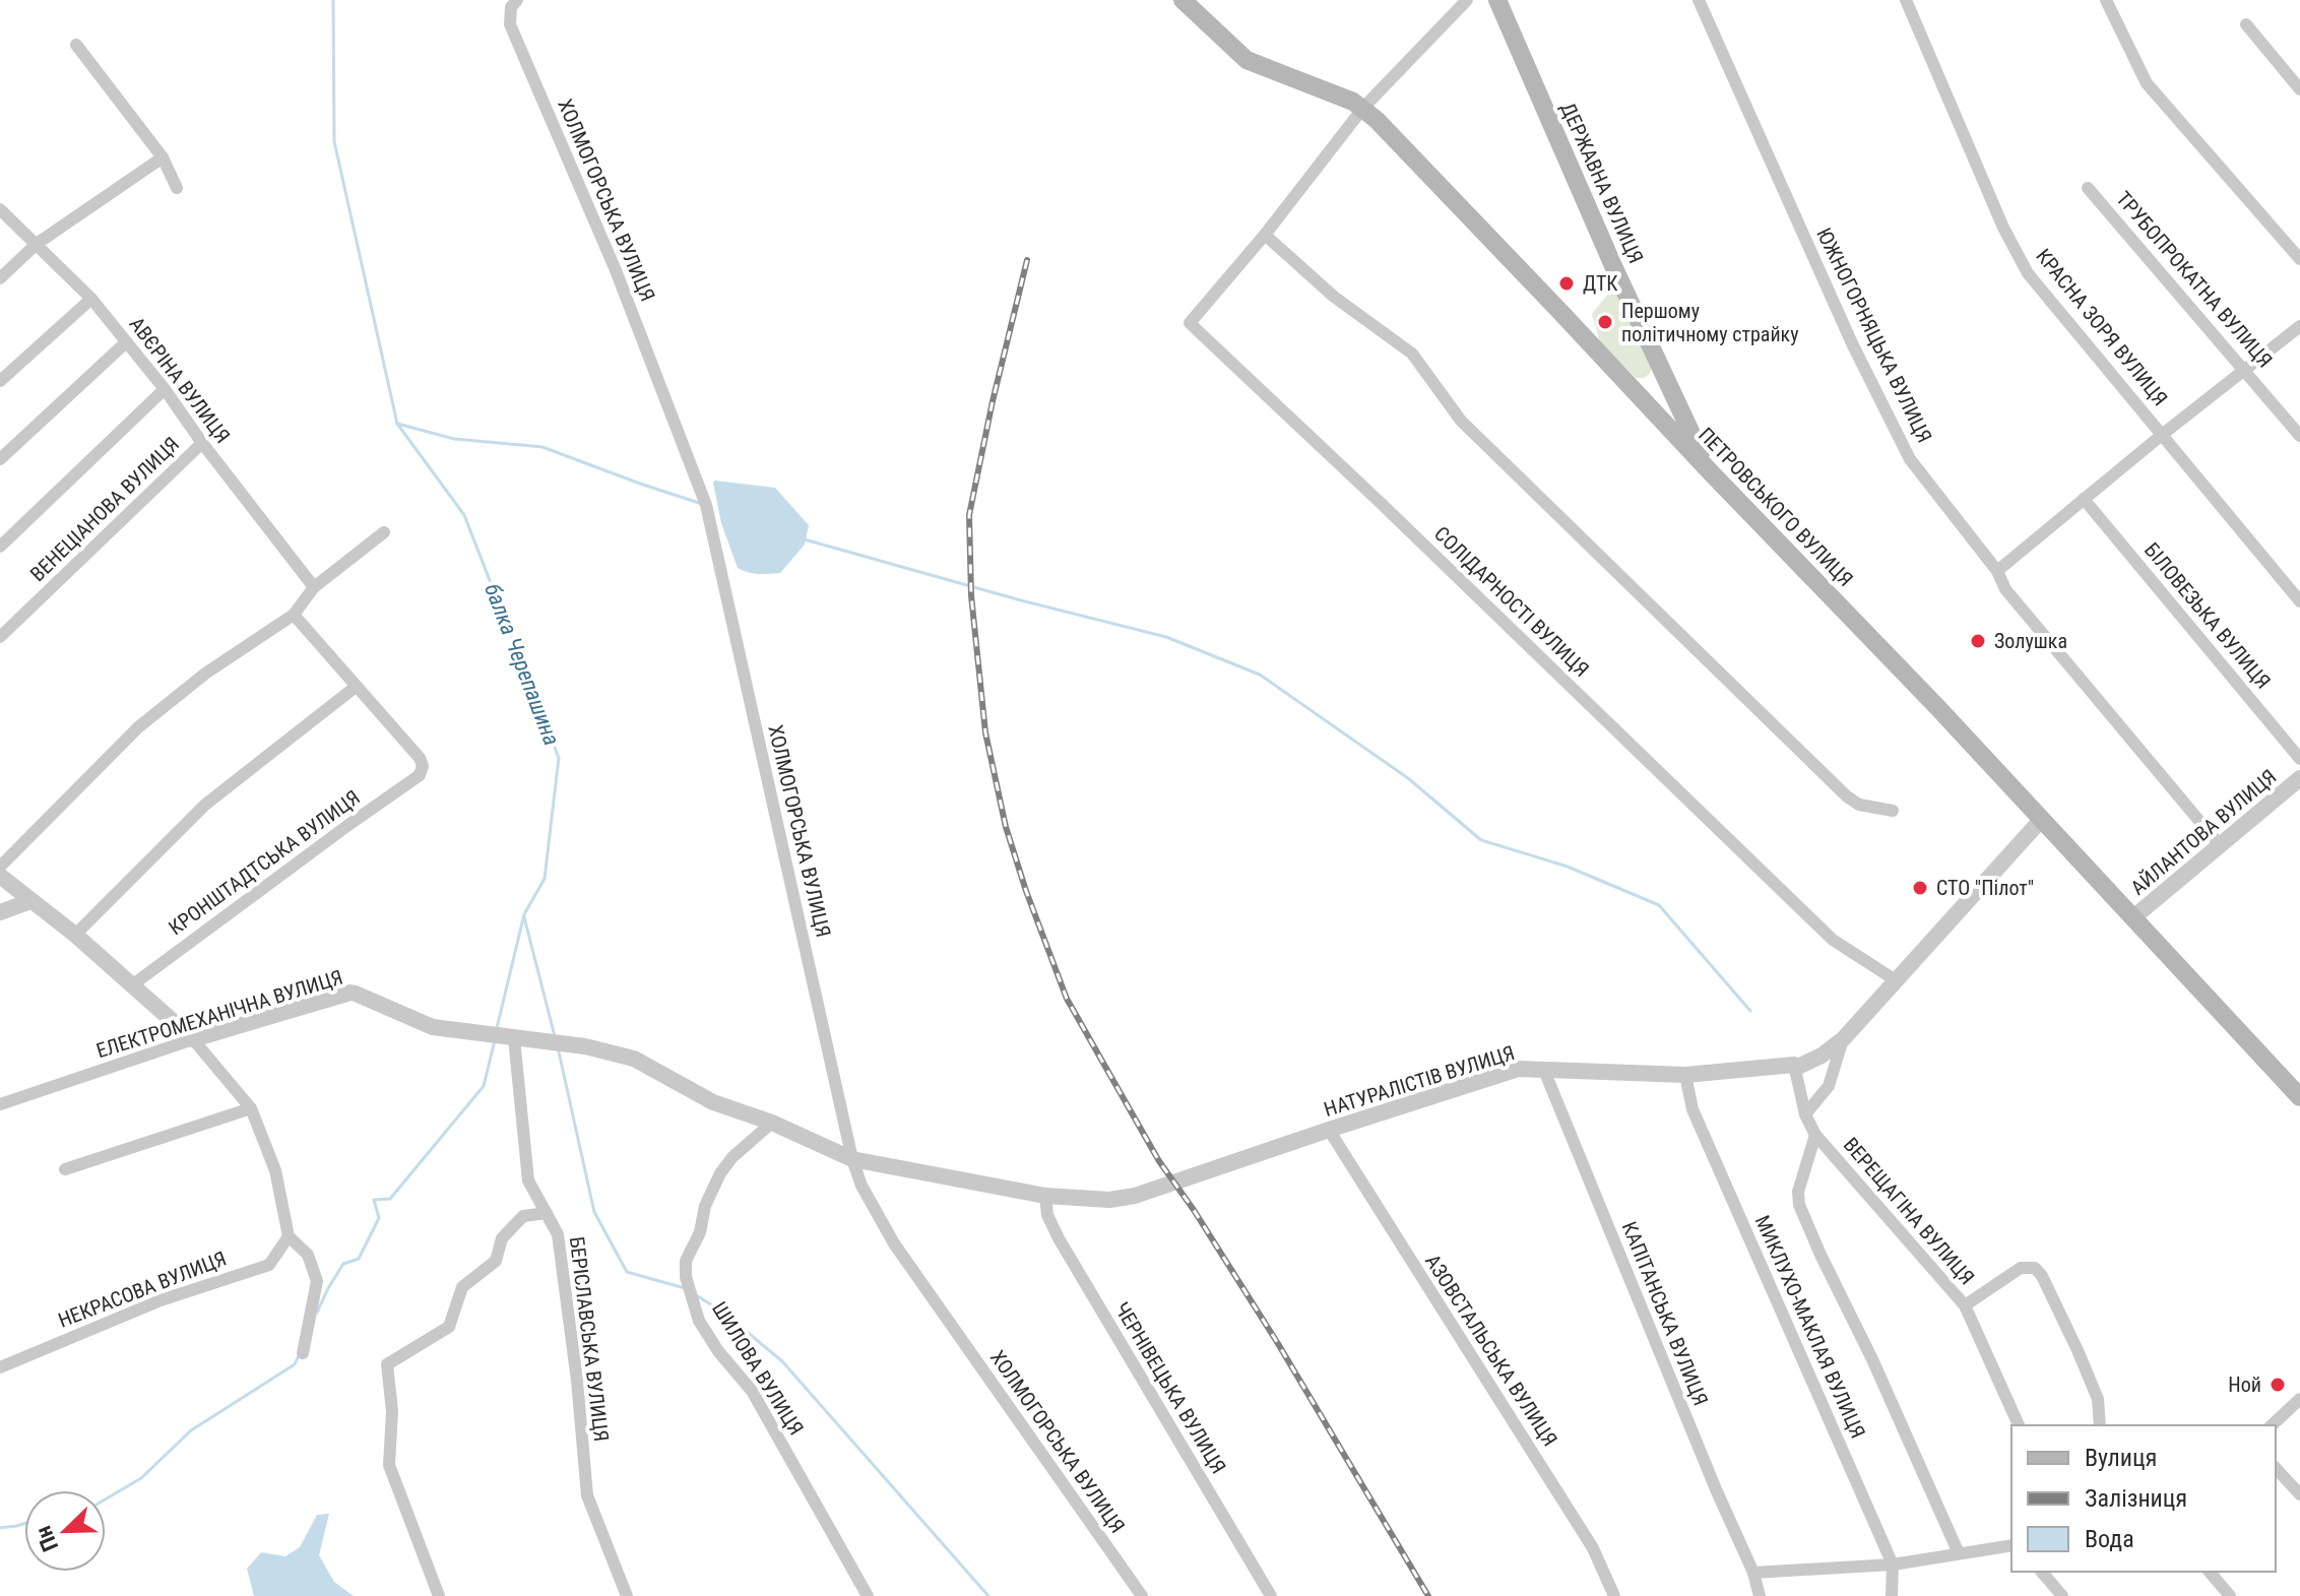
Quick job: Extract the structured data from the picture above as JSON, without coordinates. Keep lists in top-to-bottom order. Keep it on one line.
{"streets":{"main road":["ДЕРЖАВНА ВУЛИЦЯ","ПЕТРОВСЬКОГО ВУЛИЦЯ"],"street":["ХОЛМОГОРСЬКА ВУЛИЦЯ","ТРУБОПРОКАТНА ВУЛИЦЯ","КРАСНА ЗОРЯ ВУЛИЦЯ","ЮЖНОГОРНЯЦЬКА ВУЛИЦЯ","АВЄРІНА ВУЛИЦЯ","ВЕНЕЦІАНОВА ВУЛИЦЯ","СОЛІДАРНОСТІ ВУЛИЦЯ","БІЛОВЕЗЬКА ВУЛИЦЯ","АЙЛАНТОВА ВУЛИЦЯ","КРОНШТАДТСЬКА ВУЛИЦЯ","ЕЛЕКТРОМЕХАНІЧНА ВУЛИЦЯ","НАТУРАЛІСТІВ ВУЛИЦЯ","ВЕРЕЩАГІНА ВУЛИЦЯ","НЕКРАСОВА ВУЛИЦЯ","КАПІТАНСЬКА ВУЛИЦЯ","МИКЛУХО-МАКЛАЯ ВУЛИЦЯ","БЕРІСЛАВСЬКА ВУЛИЦЯ","АЗОВСТАЛЬСЬКА ВУЛИЦЯ","ШИЛОВА ВУЛИЦЯ","ЧЕРНІВЕЦЬКА ВУЛИЦЯ"]},"crossings":[["ДЕРЖАВНА ВУЛИЦЯ","ПЕТРОВСЬКОГО ВУЛИЦЯ"],["ХОЛМОГОРСЬКА ВУЛИЦЯ","НАТУРАЛІСТІВ ВУЛИЦЯ"],["ЮЖНОГОРНЯЦЬКА ВУЛИЦЯ","АЙЛАНТОВА ВУЛИЦЯ"],["АВЄРІНА ВУЛИЦЯ","ВЕНЕЦІАНОВА ВУЛИЦЯ"],["ПЕТРОВСЬКОГО ВУЛИЦЯ","СОЛІДАРНОСТІ ВУЛИЦЯ"],["ПЕТРОВСЬКОГО ВУЛИЦЯ","АЙЛАНТОВА ВУЛИЦЯ"],["ПЕТРОВСЬКОГО ВУЛИЦЯ","НАТУРАЛІСТІВ ВУЛИЦЯ"],["СОЛІДАРНОСТІ ВУЛИЦЯ","НАТУРАЛІСТІВ ВУЛИЦЯ"],["ЕЛЕКТРОМЕХАНІЧНА ВУЛИЦЯ","НАТУРАЛІСТІВ ВУЛИЦЯ"],["ЕЛЕКТРОМЕХАНІЧНА ВУЛИЦЯ","БЕРІСЛАВСЬКА ВУЛИЦЯ"],["ЕЛЕКТРОМЕХАНІЧНА ВУЛИЦЯ","ШИЛОВА ВУЛИЦЯ"],["НАТУРАЛІСТІВ ВУЛИЦЯ","ВЕРЕЩАГІНА ВУЛИЦЯ"],["НАТУРАЛІСТІВ ВУЛИЦЯ","КАПІТАНСЬКА ВУЛИЦЯ"],["НАТУРАЛІСТІВ ВУЛИЦЯ","МИКЛУХО-МАКЛАЯ ВУЛИЦЯ"],["НАТУРАЛІСТІВ ВУЛИЦЯ","АЗОВСТАЛЬСЬКА ВУЛИЦЯ"],["НАТУРАЛІСТІВ ВУЛИЦЯ","ШИЛОВА ВУЛИЦЯ"],["НАТУРАЛІСТІВ ВУЛИЦЯ","ЧЕРНІВЕЦЬКА ВУЛИЦЯ"]],"water":["балка Черепашина"],"places":["ДТК","Першому політичному страйку","Золушка","СТО \"Пілот\"","Ной"],"legend":["Вулиця","Залізниця","Вода"],"north":"bottom left"}
